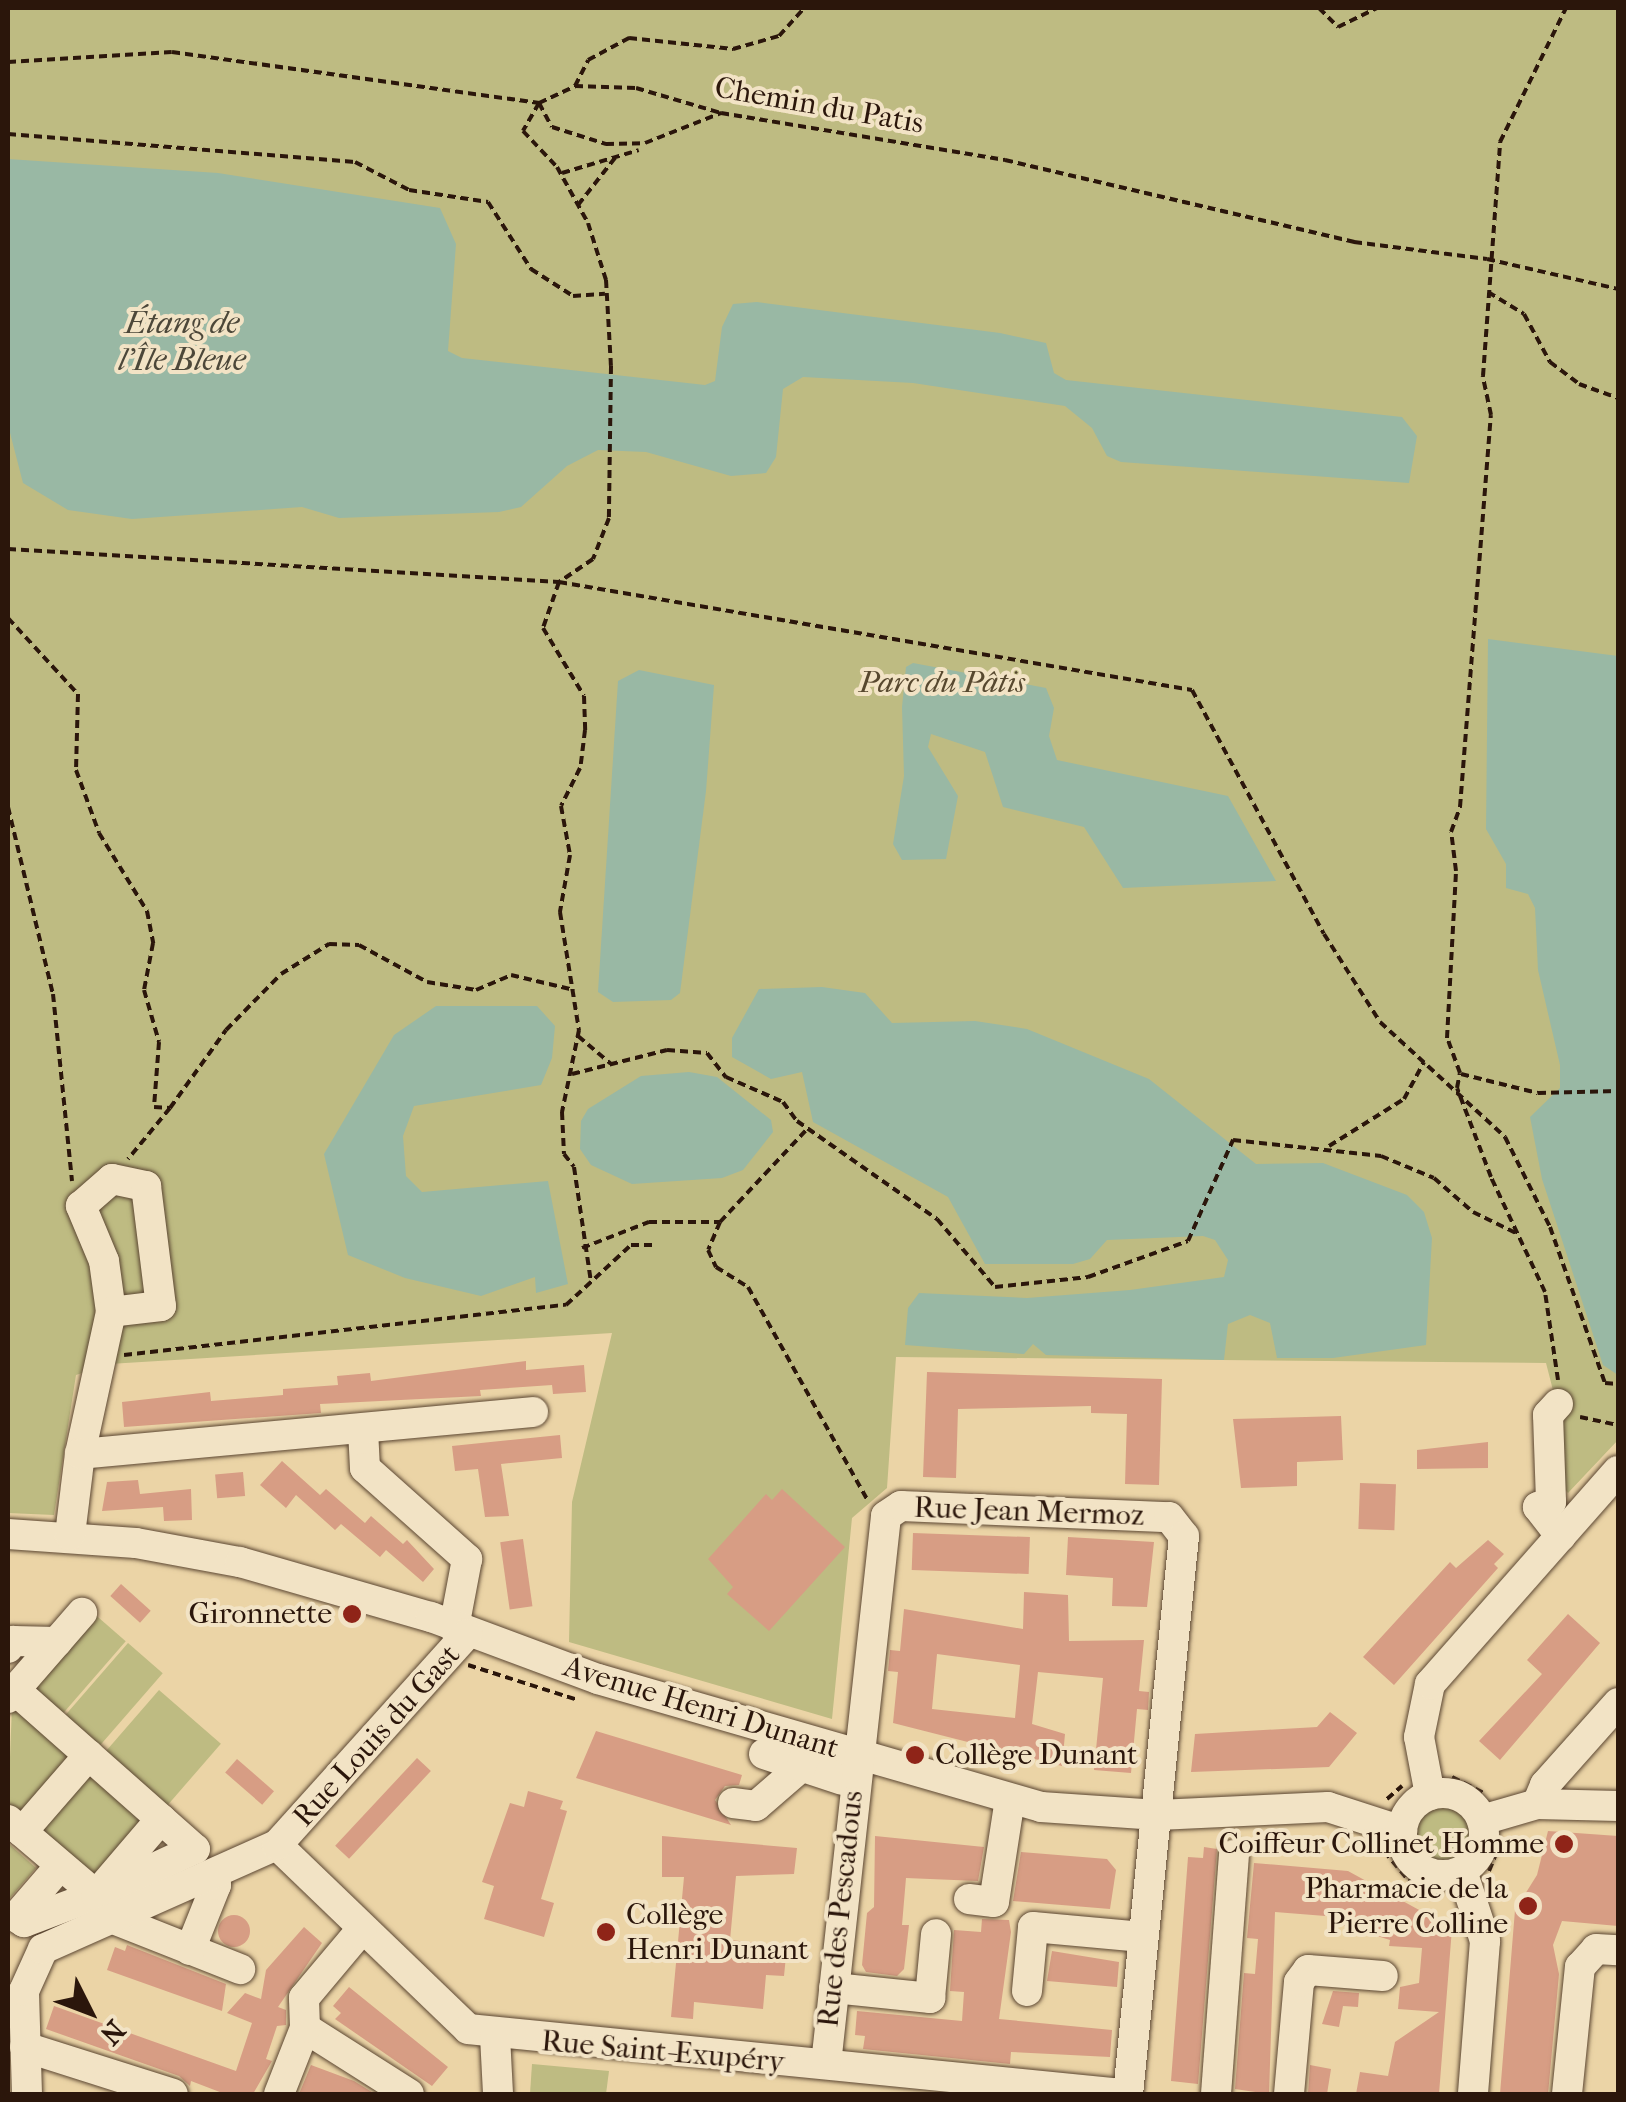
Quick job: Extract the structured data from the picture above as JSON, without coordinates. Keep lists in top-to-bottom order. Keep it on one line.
{"streets":{"street":["Rue Jean Mermoz","Avenue Henri Dunant","Rue Louis du Gast","Rue des Pescadous","Rue Saint-Exupéry"],"path":["Chemin du Patis"]},"crossings":[["Rue Jean Mermoz","Avenue Henri Dunant"],["Rue Jean Mermoz","Rue des Pescadous"],["Avenue Henri Dunant","Rue Louis du Gast"],["Avenue Henri Dunant","Rue des Pescadous"],["Rue Louis du Gast","Rue Saint-Exupéry"],["Rue des Pescadous","Rue Saint-Exupéry"]],"water":["Étang de l'Île Bleue"],"parks":["Parc du Pâtis"],"places":["Gironnette","Collège Dunant","Coiffeur Collinet Homme","Pharmacie de la Pierre Colline","Collège Henri Dunant"],"north":"bottom right"}
